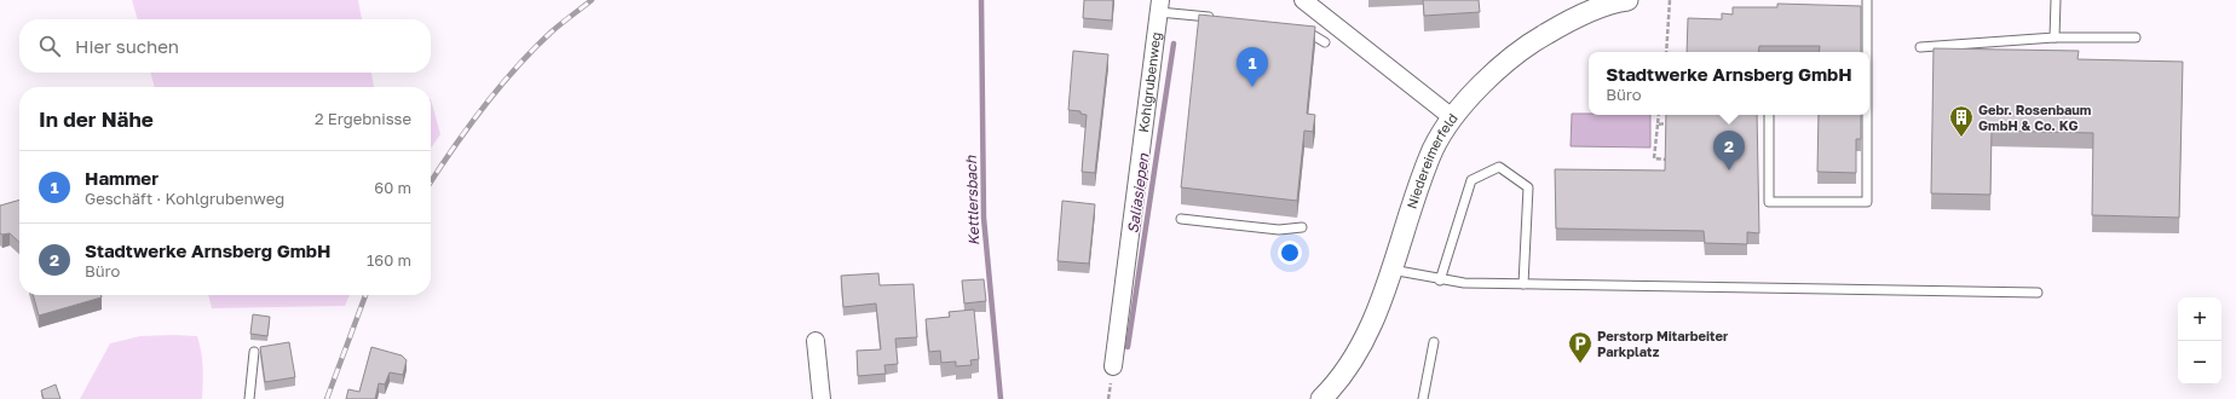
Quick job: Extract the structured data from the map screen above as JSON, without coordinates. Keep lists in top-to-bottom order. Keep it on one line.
{"streets":{"street":["Kohlgrubenweg","Niedereimerfeld"]},"water":["Saliasiepen","Kettlersbach"],"places":{"building":["Gebr. Rosenbaum GmbH & Co. KG"],"parking":["Perstorp Mitarbeiter Parkplatz"]},"page":{"search":"Hier suchen","pins":["1","2"],"popup":["Stadtwerke Arnsberg GmbH","Büro"],"heading":["In der Nähe","2 Ergebnisse"],"list":[{"mark":"1","name":"Hammer","note":"Geschäft · Kohlgrubenweg","value":"60 m"},{"mark":"2","name":"Stadtwerke Arnsberg GmbH","note":"Büro","value":"160 m"}],"map_buttons":["+","−"]}}
